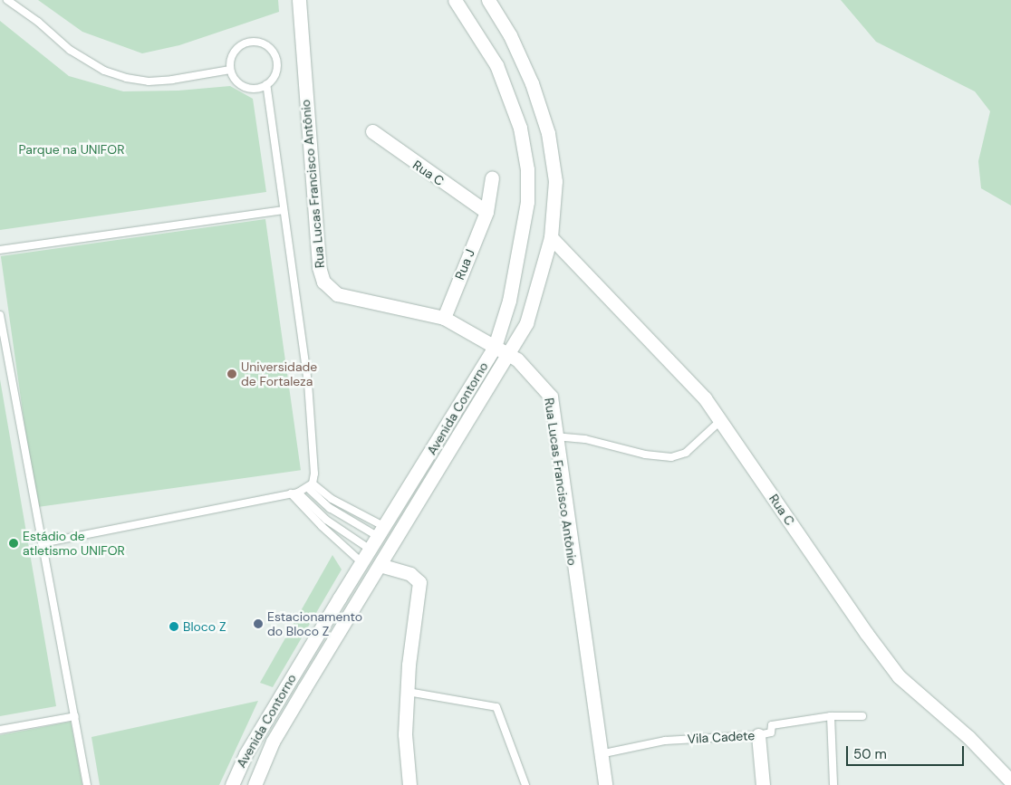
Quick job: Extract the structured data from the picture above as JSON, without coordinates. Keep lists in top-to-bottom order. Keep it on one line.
{"streets":{"street":["Rua C","Rua Lucas Francisco Antônio","Rua J","Avenida Contorno"],"lane":["Vila Cadete"]},"crossings":[["Rua C","Rua J"],["Rua C","Avenida Contorno"],["Rua Lucas Francisco Antônio","Rua J"],["Rua Lucas Francisco Antônio","Avenida Contorno"],["Rua Lucas Francisco Antônio","Vila Cadete"]],"parks":["Parque na UNIFOR"],"places":["Universidade de Fortaleza","Estádio de atletismo UNIFOR","Estacionamento do Bloco Z","Bloco Z"],"scale_bar":"50 m"}
